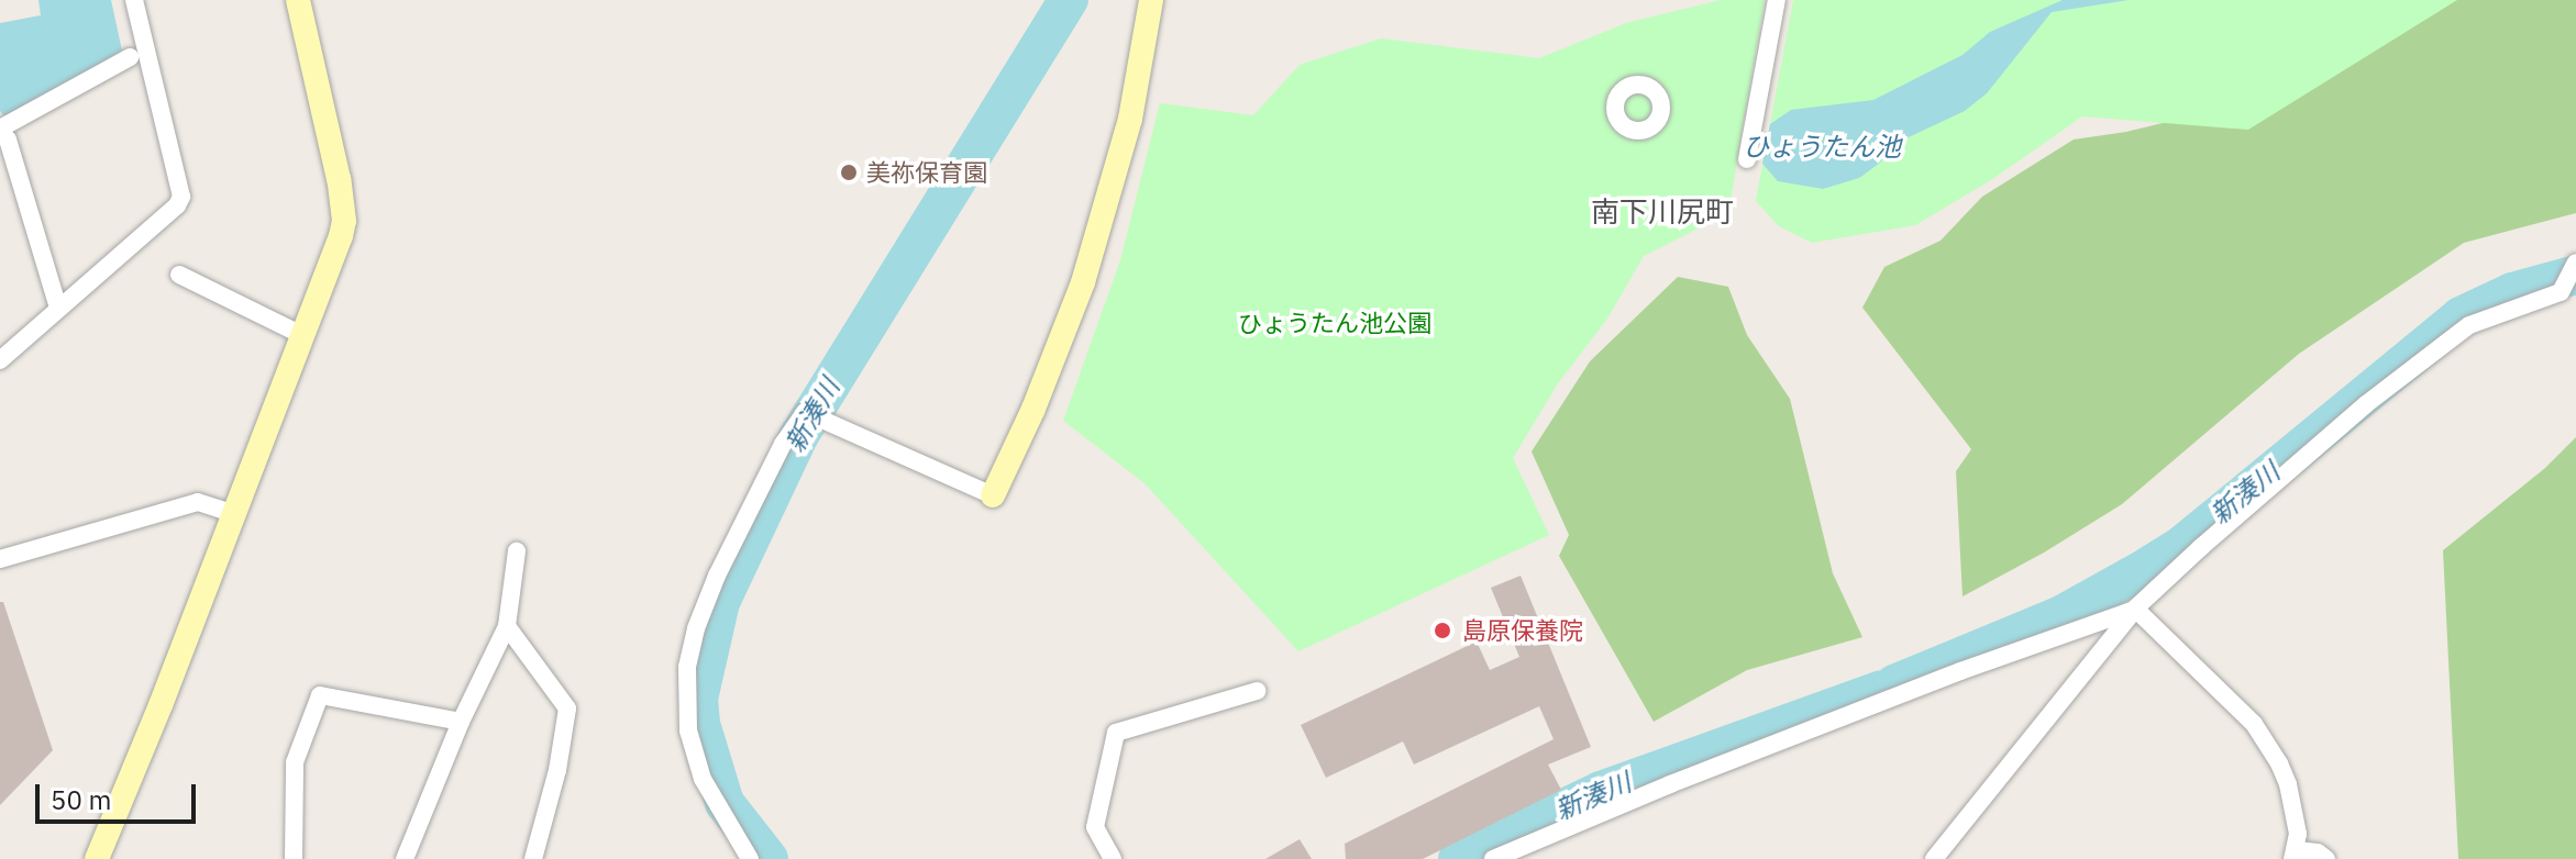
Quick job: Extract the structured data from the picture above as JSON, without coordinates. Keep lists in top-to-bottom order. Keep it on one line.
{"districts":["南下川尻町"],"water":["ひょうたん池","新湊川"],"parks":["ひょうたん池公園"],"places":["美祢保育園","島原保養院"],"scale_bar":"50 m"}
